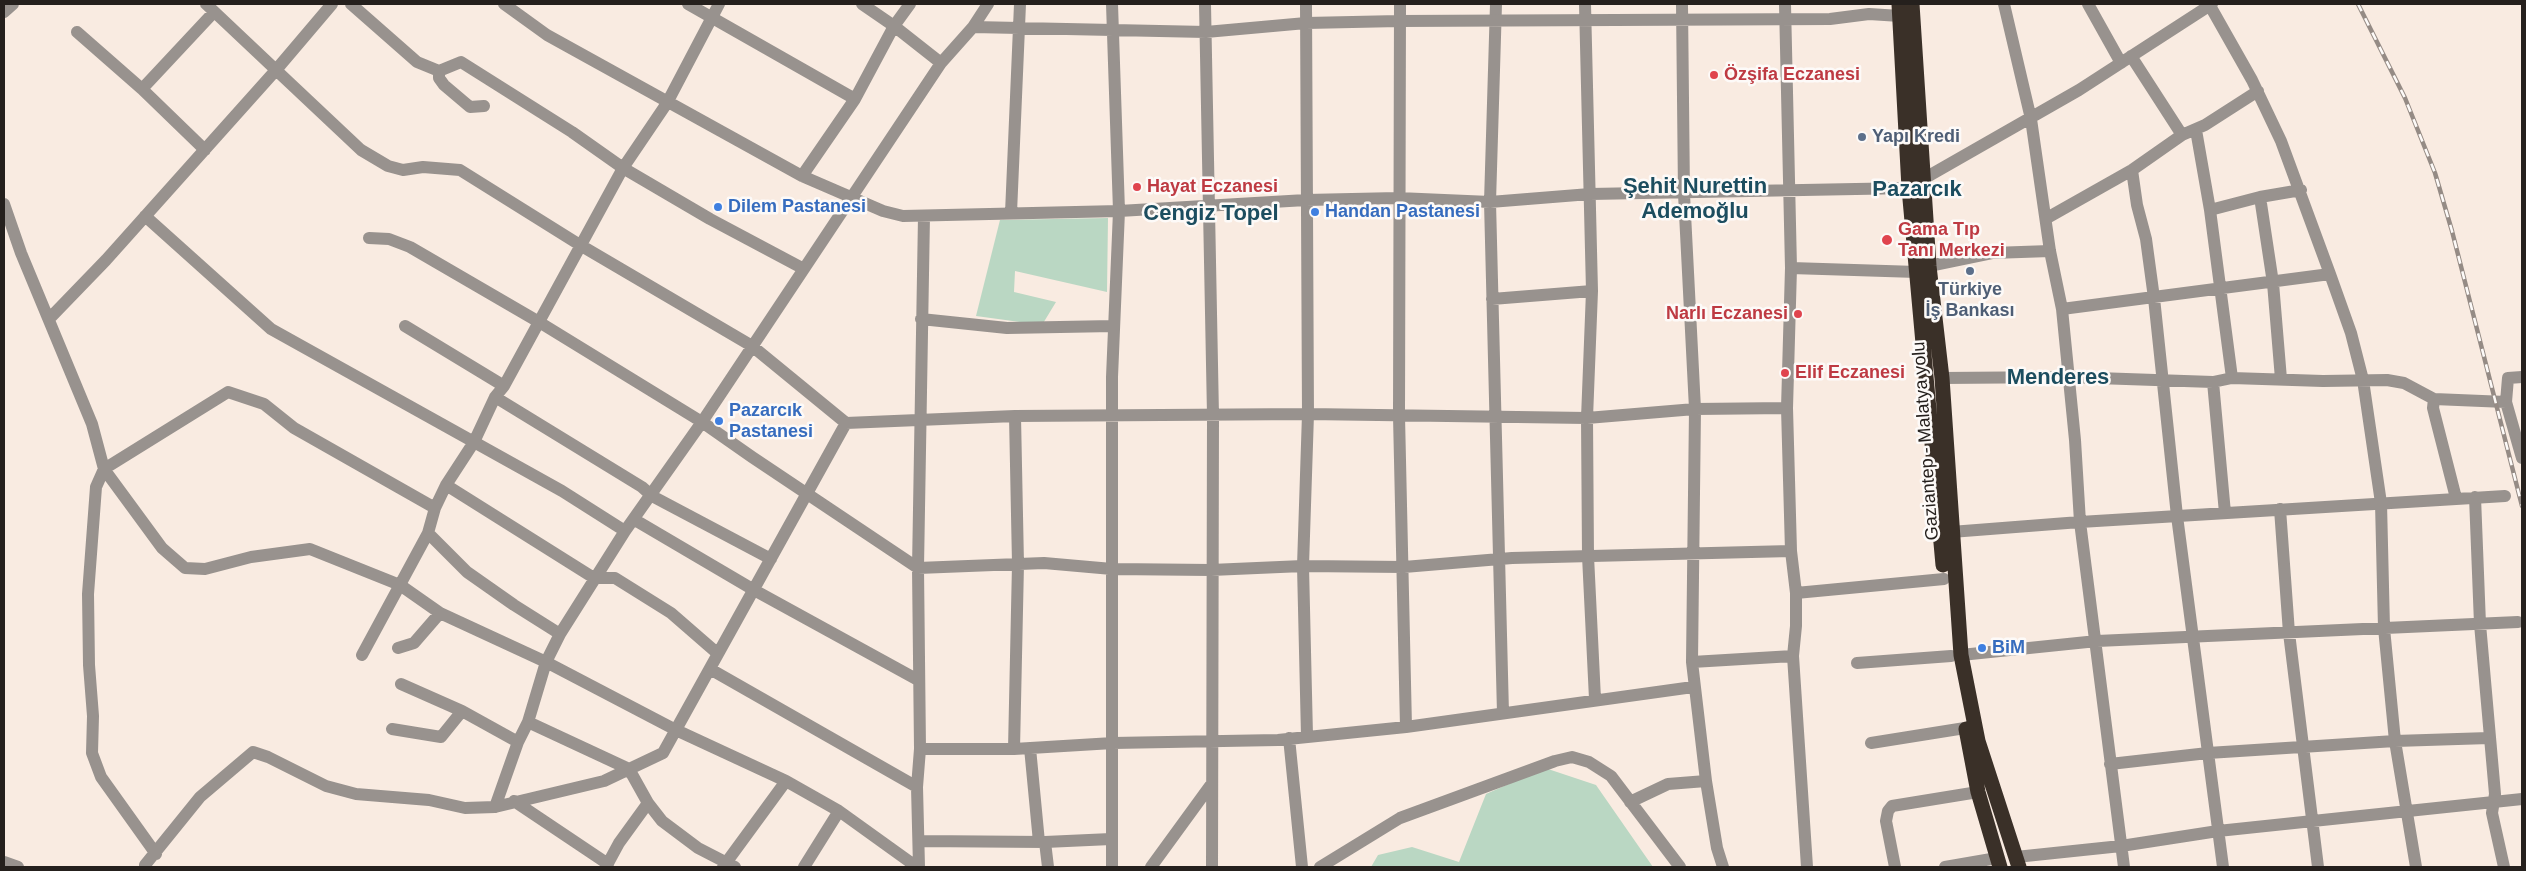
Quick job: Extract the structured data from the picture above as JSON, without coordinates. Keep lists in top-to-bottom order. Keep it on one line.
{"streets":{"highway":["Gaziantep - Malatya yolu"]},"districts":["Şehit Nurettin Ademoğlu","Pazarcık","Cengiz Topel","Menderes"],"places":["Özşifa Eczanesi","Yapı Kredi","Hayat Eczanesi","Dilem Pastanesi","Handan Pastanesi","Gama Tıp Tanı Merkezi","Türkiye İş Bankası","Narlı Eczanesi","Elif Eczanesi","Pazarcık Pastanesi","BiM"]}
